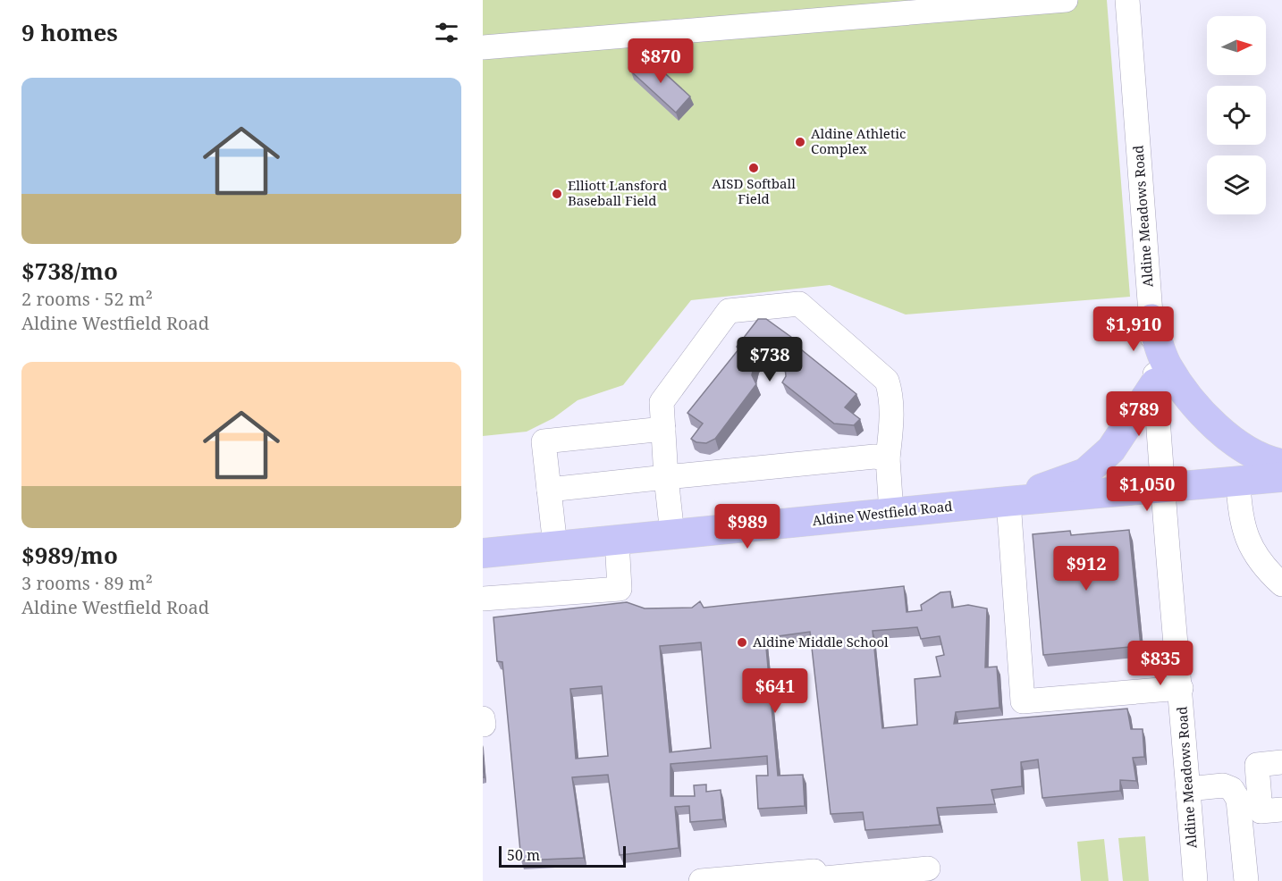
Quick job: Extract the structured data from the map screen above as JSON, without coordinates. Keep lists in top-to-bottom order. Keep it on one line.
{"streets":{"main road":["Aldine Westfield Road"],"street":["Aldine Meadows Road"]},"crossings":[["Aldine Meadows Road","Aldine Westfield Road"]],"places":["Aldine Athletic Complex","AISD Softball Field","Elliott Lansford Baseball Field","Aldine Middle School"],"scale_bar":"50 m","north":"right","page":{"heading":"9 homes","price":["$870","$1,910","$738","$789","$1,050","$989","$912","$835","$641"],"list":[{"name":"$738/mo","note":"2 rooms · 52 m² · Aldine Westfield Road"},{"name":"$989/mo","note":"3 rooms · 89 m² · Aldine Westfield Road"}],"scale":"50 m"}}
